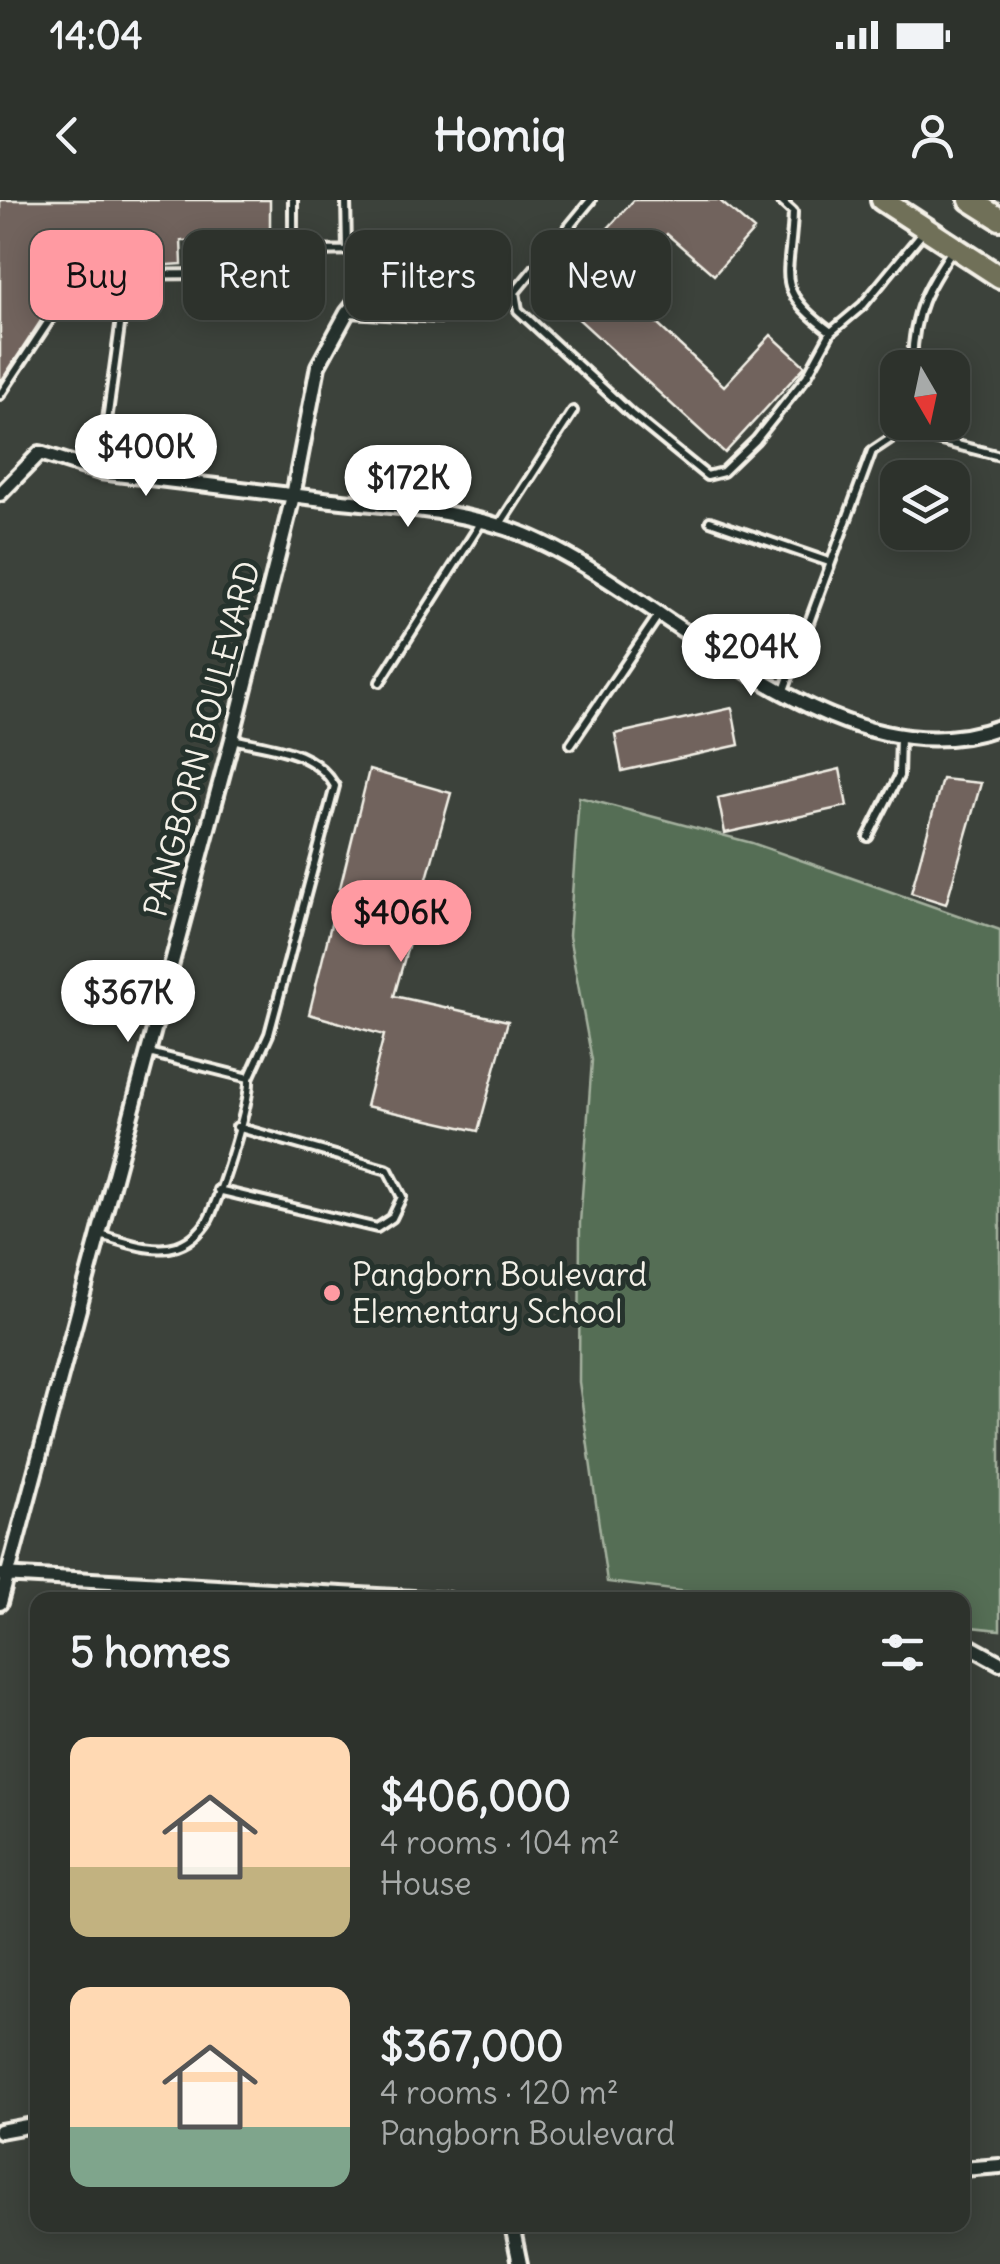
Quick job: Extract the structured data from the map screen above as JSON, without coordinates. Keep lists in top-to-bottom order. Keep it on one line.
{"streets":{"street":["PANGBORN BOULEVARD"]},"places":["Pangborn Boulevard Elementary School"],"north":"bottom","page":{"status":"14:04","header":"Homiq","chip":["Buy","Rent","Filters","New"],"price":["$400K","$172K","$204K","$406K","$367K"],"heading":"5 homes","list":[{"name":"$406,000","note":"4 rooms · 104 m² · House"},{"name":"$367,000","note":"4 rooms · 120 m² · Pangborn Boulevard"}]}}
